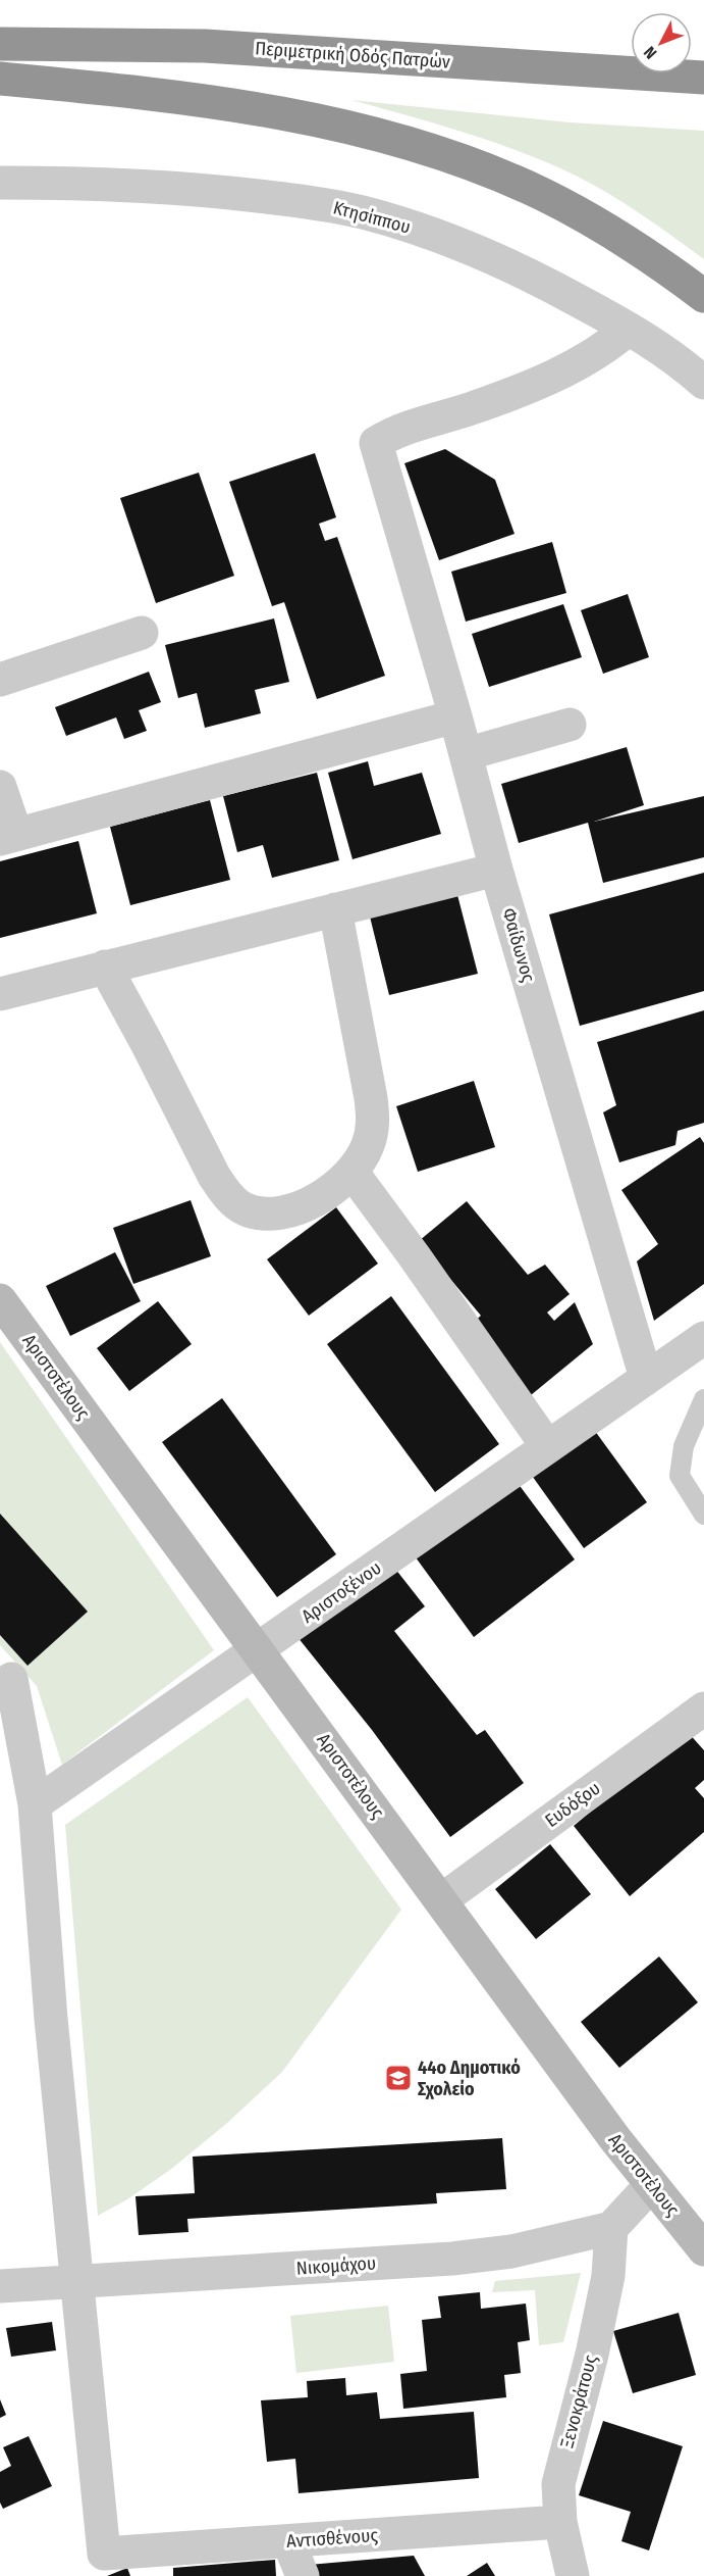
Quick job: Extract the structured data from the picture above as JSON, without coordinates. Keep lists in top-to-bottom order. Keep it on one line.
{"streets":{"highway":["Περιμετρική Οδός Πατρών"],"main road":["Αριστοτέλους"],"street":["Κτησίππου","Φαίδωνος","Αριστοξένου","Ευδόξου","Νικομάχου","Ξενοκράτους","Αντισθένους"]},"crossings":[["Κτησίππου","Φαίδωνος"],["Φαίδωνος","Αριστοξένου"],["Αριστοτέλους","Αριστοξένου"],["Αριστοτέλους","Ευδόξου"],["Νικομάχου","Ξενοκράτους"],["Νικομάχου","Αντισθένους"],["Ξενοκράτους","Αντισθένους"]],"places":{"school or university":["44ο Δημοτικό Σχολείο"]},"north":"bottom left"}
